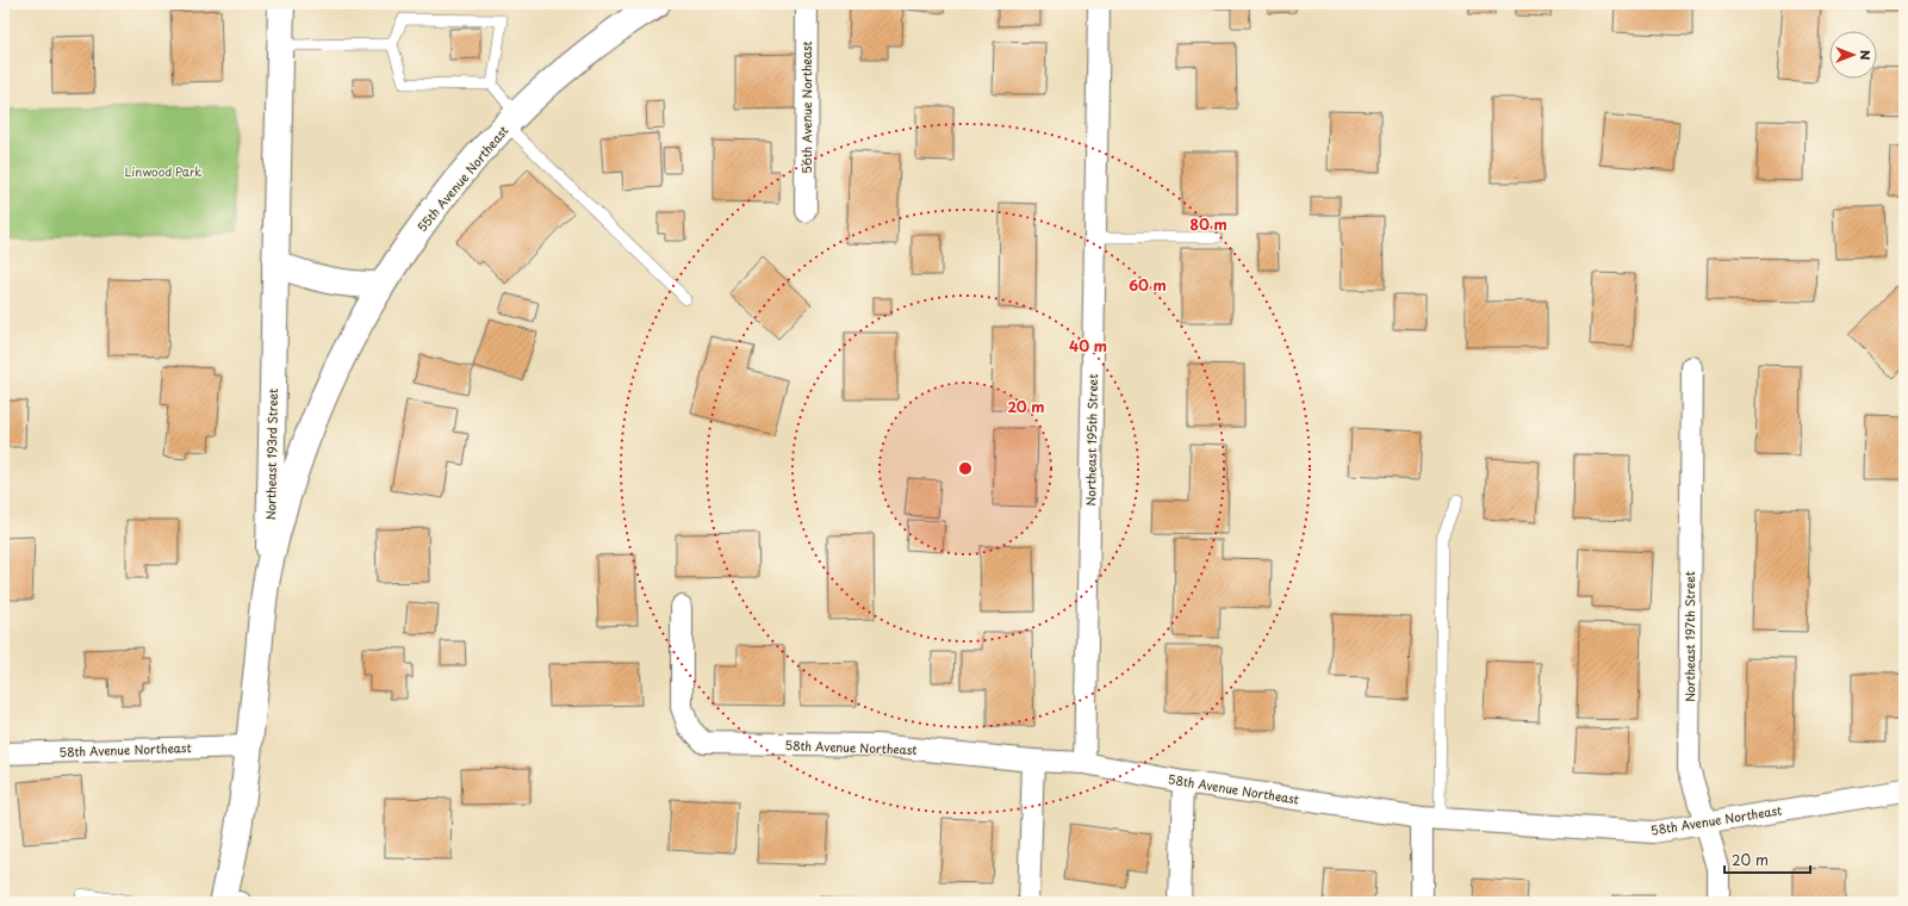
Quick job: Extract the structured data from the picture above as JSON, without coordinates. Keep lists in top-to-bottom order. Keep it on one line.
{"streets":{"main road":["55th Avenue Northeast","Northeast 193rd Street"],"street":["56th Avenue Northeast","Northeast 195th Street","Northeast 197th Street","58th Avenue Northeast"]},"crossings":[["55th Avenue Northeast","Northeast 193rd Street"],["Northeast 195th Street","58th Avenue Northeast"],["Northeast 193rd Street","58th Avenue Northeast"],["Northeast 197th Street","58th Avenue Northeast"]],"parks":["Linwood Park"],"scale_bar":"20 m","north":"right","rings":["80 m","60 m","40 m","20 m"]}
